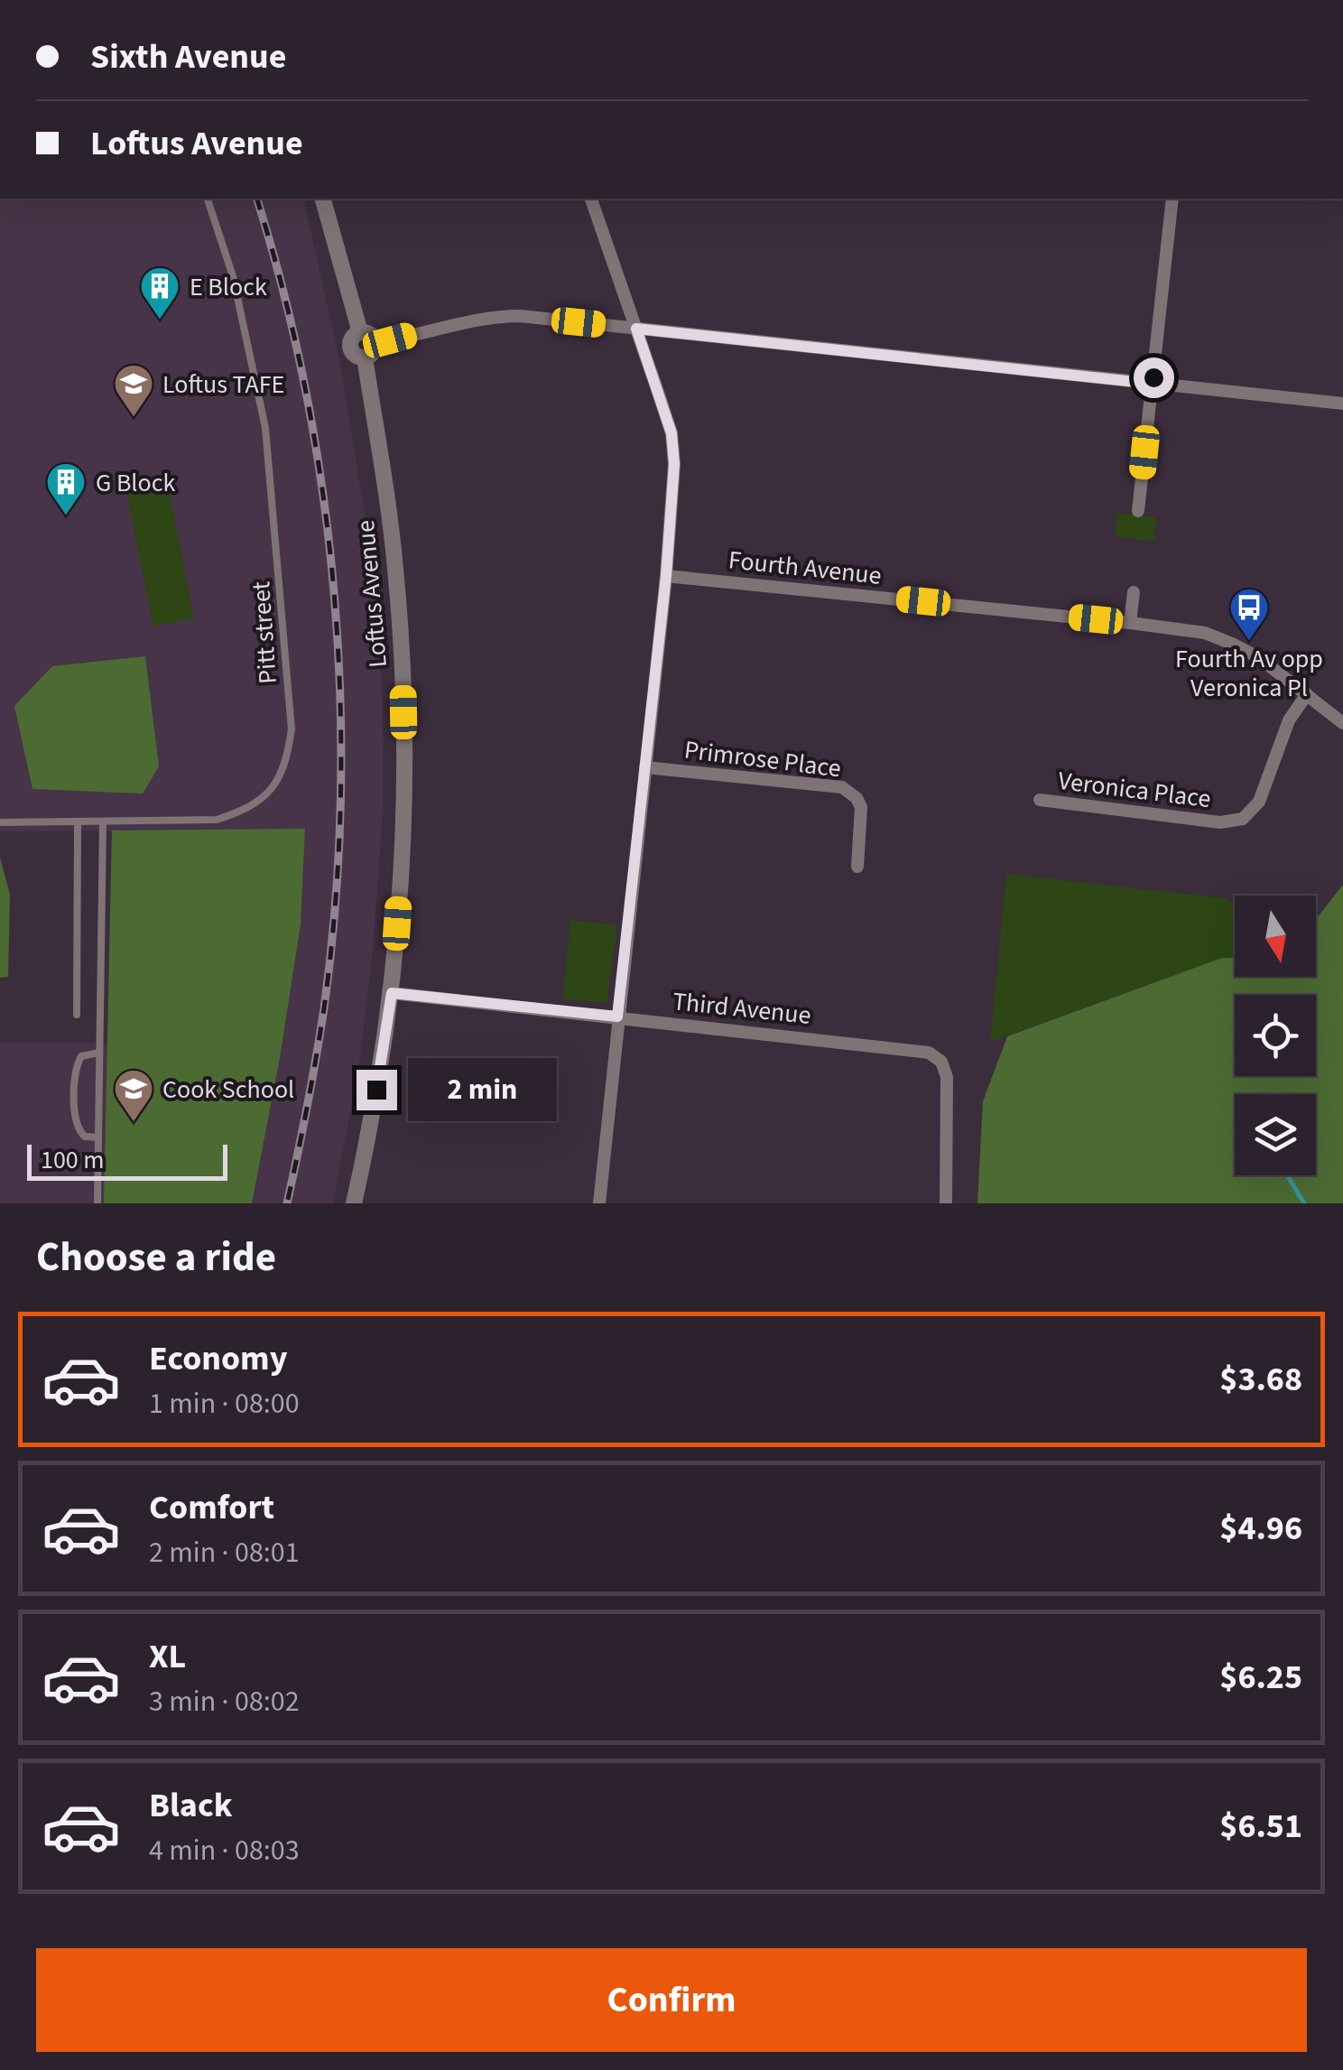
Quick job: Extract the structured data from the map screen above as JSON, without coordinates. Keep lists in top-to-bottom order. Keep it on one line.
{"streets":{"street":["Fourth Avenue","Loftus Avenue","Primrose Place","Veronica Place","Third Avenue"],"lane":["Pitt street"]},"crossings":[["Fourth Avenue","Veronica Place"],["Loftus Avenue","Third Avenue"]],"places":{"building":["E Block","G Block"],"school or university":["Loftus TAFE","Cook School"],"bus stop":["Fourth Av opp Veronica Pl"]},"scale_bar":"100 m","north":"bottom","page":{"banner":["Sixth Avenue","Loftus Avenue"],"bubble":"2 min","scale":"100 m","heading":"Choose a ride","list":[{"name":"Economy","note":"1 min · 08:00","value":"$3.68"},{"name":"Comfort","note":"2 min · 08:01","value":"$4.96"},{"name":"XL","note":"3 min · 08:02","value":"$6.25"},{"name":"Black","note":"4 min · 08:03","value":"$6.51"}],"buttons":"Confirm"}}
